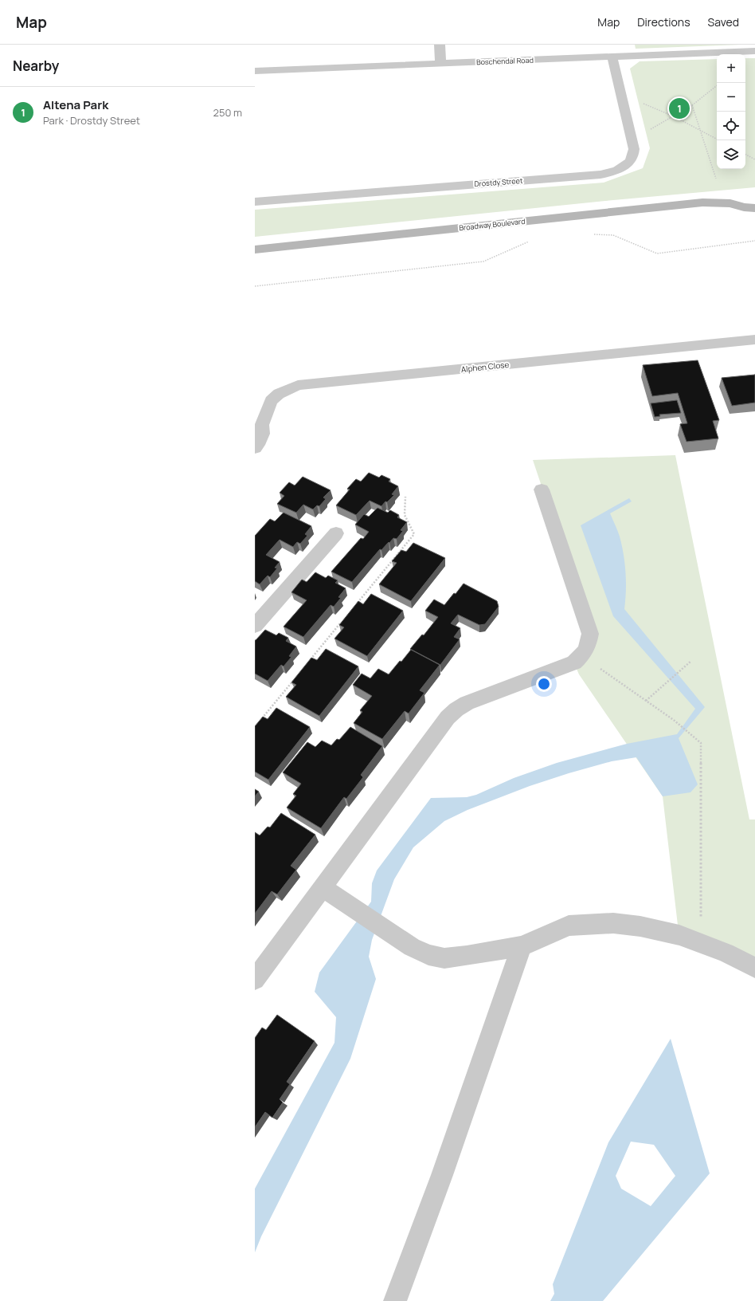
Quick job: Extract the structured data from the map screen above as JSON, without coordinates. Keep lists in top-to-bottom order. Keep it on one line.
{"streets":{"main road":["Broadway Boulevard"],"street":["Boschendal Road","Drostdy Street","Alphen Close"]},"crossings":[["Boschendal Road","Drostdy Street"]],"page":{"header":"Map","nav":["Map","Directions","Saved"],"heading":"Nearby","map_buttons":["+","−"],"list":[{"mark":"1","name":"Altena Park","note":"Park · Drostdy Street","value":"250 m"}],"pins":"1"}}
